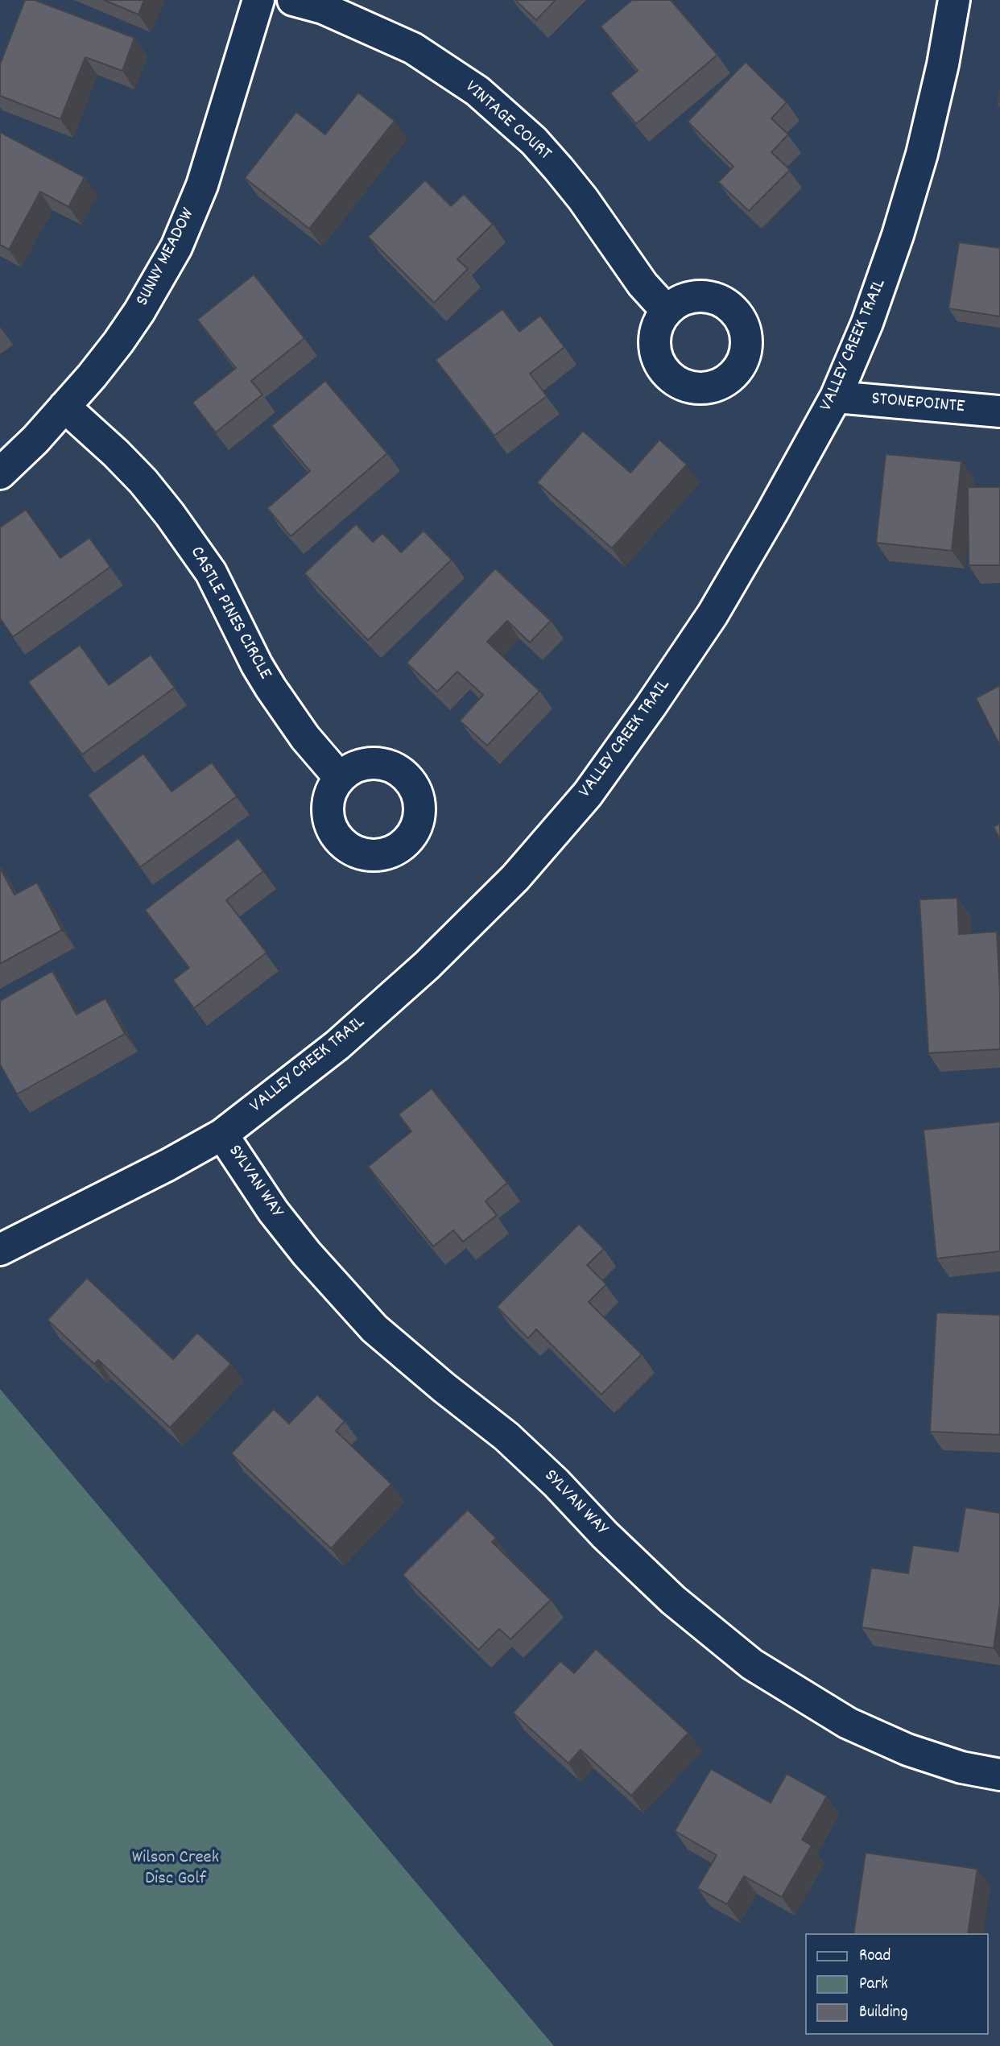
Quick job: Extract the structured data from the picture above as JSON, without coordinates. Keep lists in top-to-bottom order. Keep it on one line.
{"streets":{"street":["VINTAGE COURT","SUNNY MEADOW","VALLEY CREEK TRAIL","STONEPOINTE","CASTLE PINES CIRCLE","SYLVAN WAY"]},"crossings":[["SUNNY MEADOW","CASTLE PINES CIRCLE"],["VALLEY CREEK TRAIL","STONEPOINTE"],["VALLEY CREEK TRAIL","SYLVAN WAY"]],"parks":["Wilson Creek Disc Golf"],"legend":["Road","Park","Building"]}
